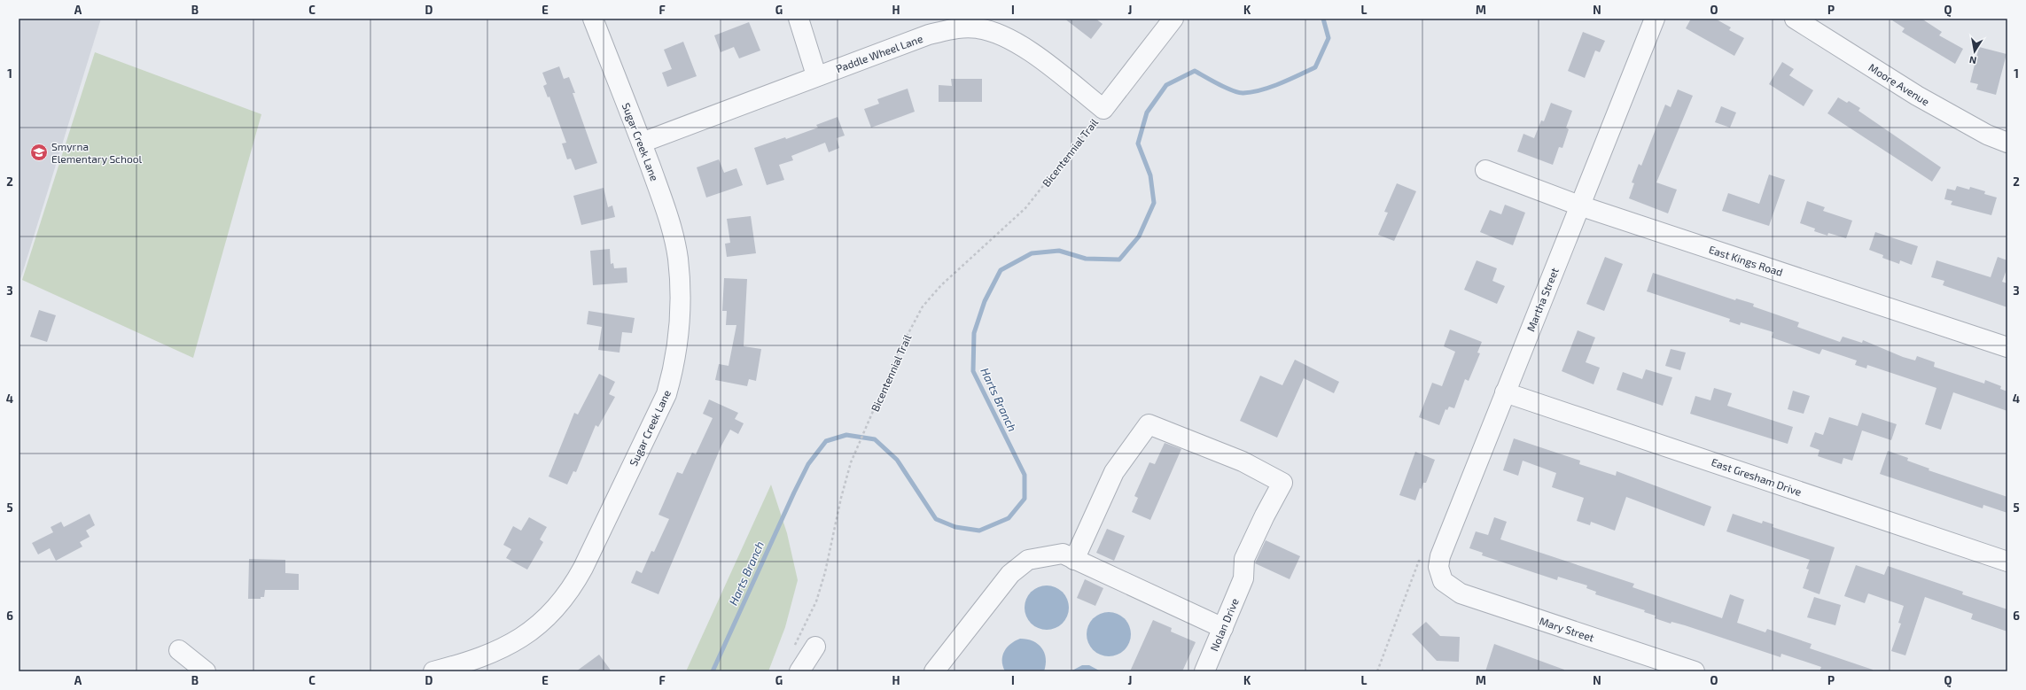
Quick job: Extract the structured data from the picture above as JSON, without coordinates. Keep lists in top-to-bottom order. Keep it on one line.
{"streets":{"street":["Paddle Wheel Lane","Moore Avenue","Sugar Creek Lane","East Kings Road","Martha Street","East Gresham Drive","Nolan Drive","Mary Street"],"path":["Bicentennial Trail"]},"crossings":[["Paddle Wheel Lane","Sugar Creek Lane"],["Paddle Wheel Lane","Bicentennial Trail"],["East Kings Road","Martha Street"],["Martha Street","East Gresham Drive"],["Martha Street","Mary Street"]],"water":["Harts Branch"],"places":{"school or university":["Smyrna Elementary School"]},"north":"bottom","grid":{"columns":["A","B","C","D","E","F","G","H","I","J","K","L","M","N","O","P","Q"],"rows":["1","2","3","4","5","6"]}}
